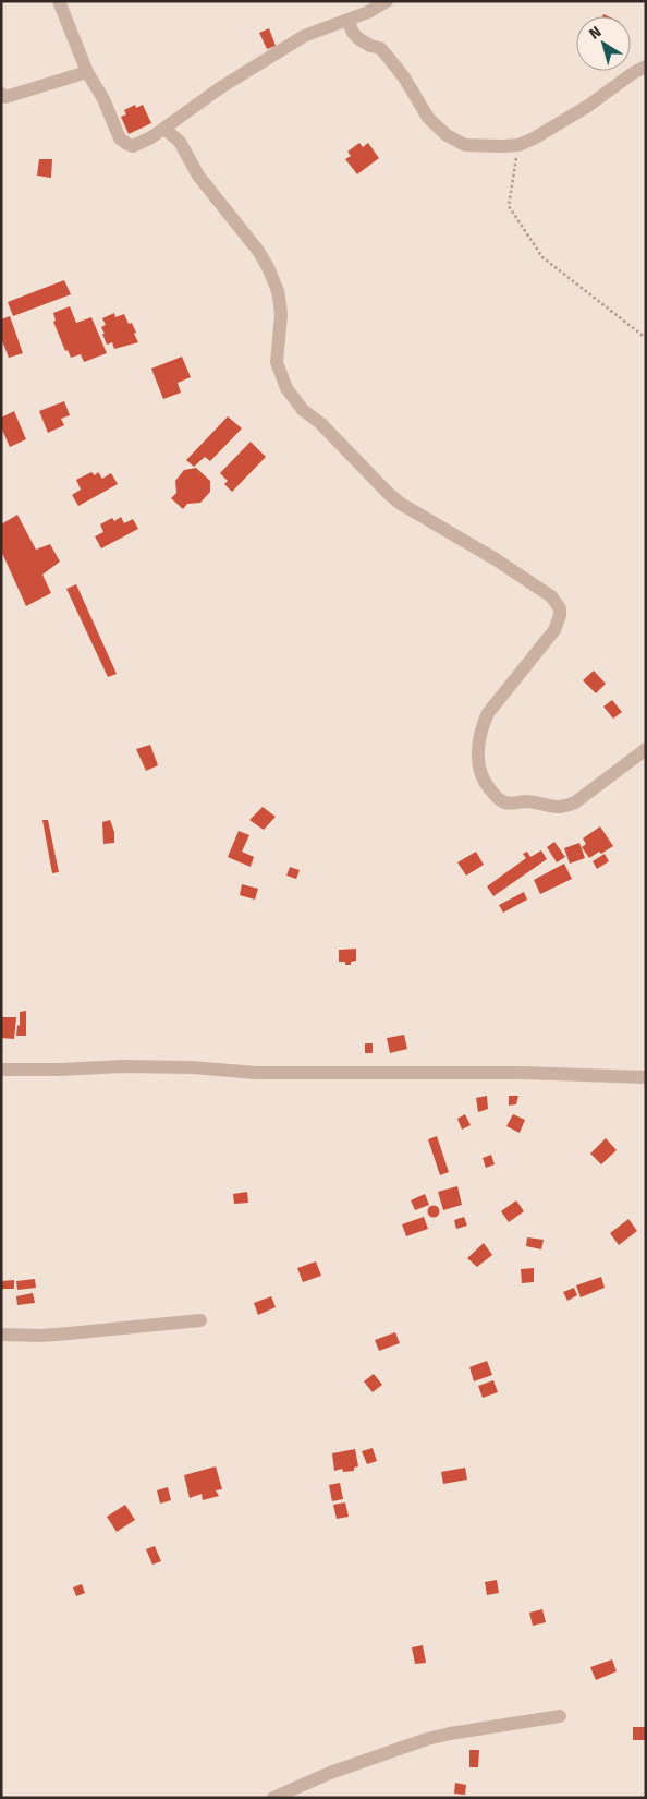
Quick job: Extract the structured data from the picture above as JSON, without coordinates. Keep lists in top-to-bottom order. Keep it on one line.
{"north":"top left"}
